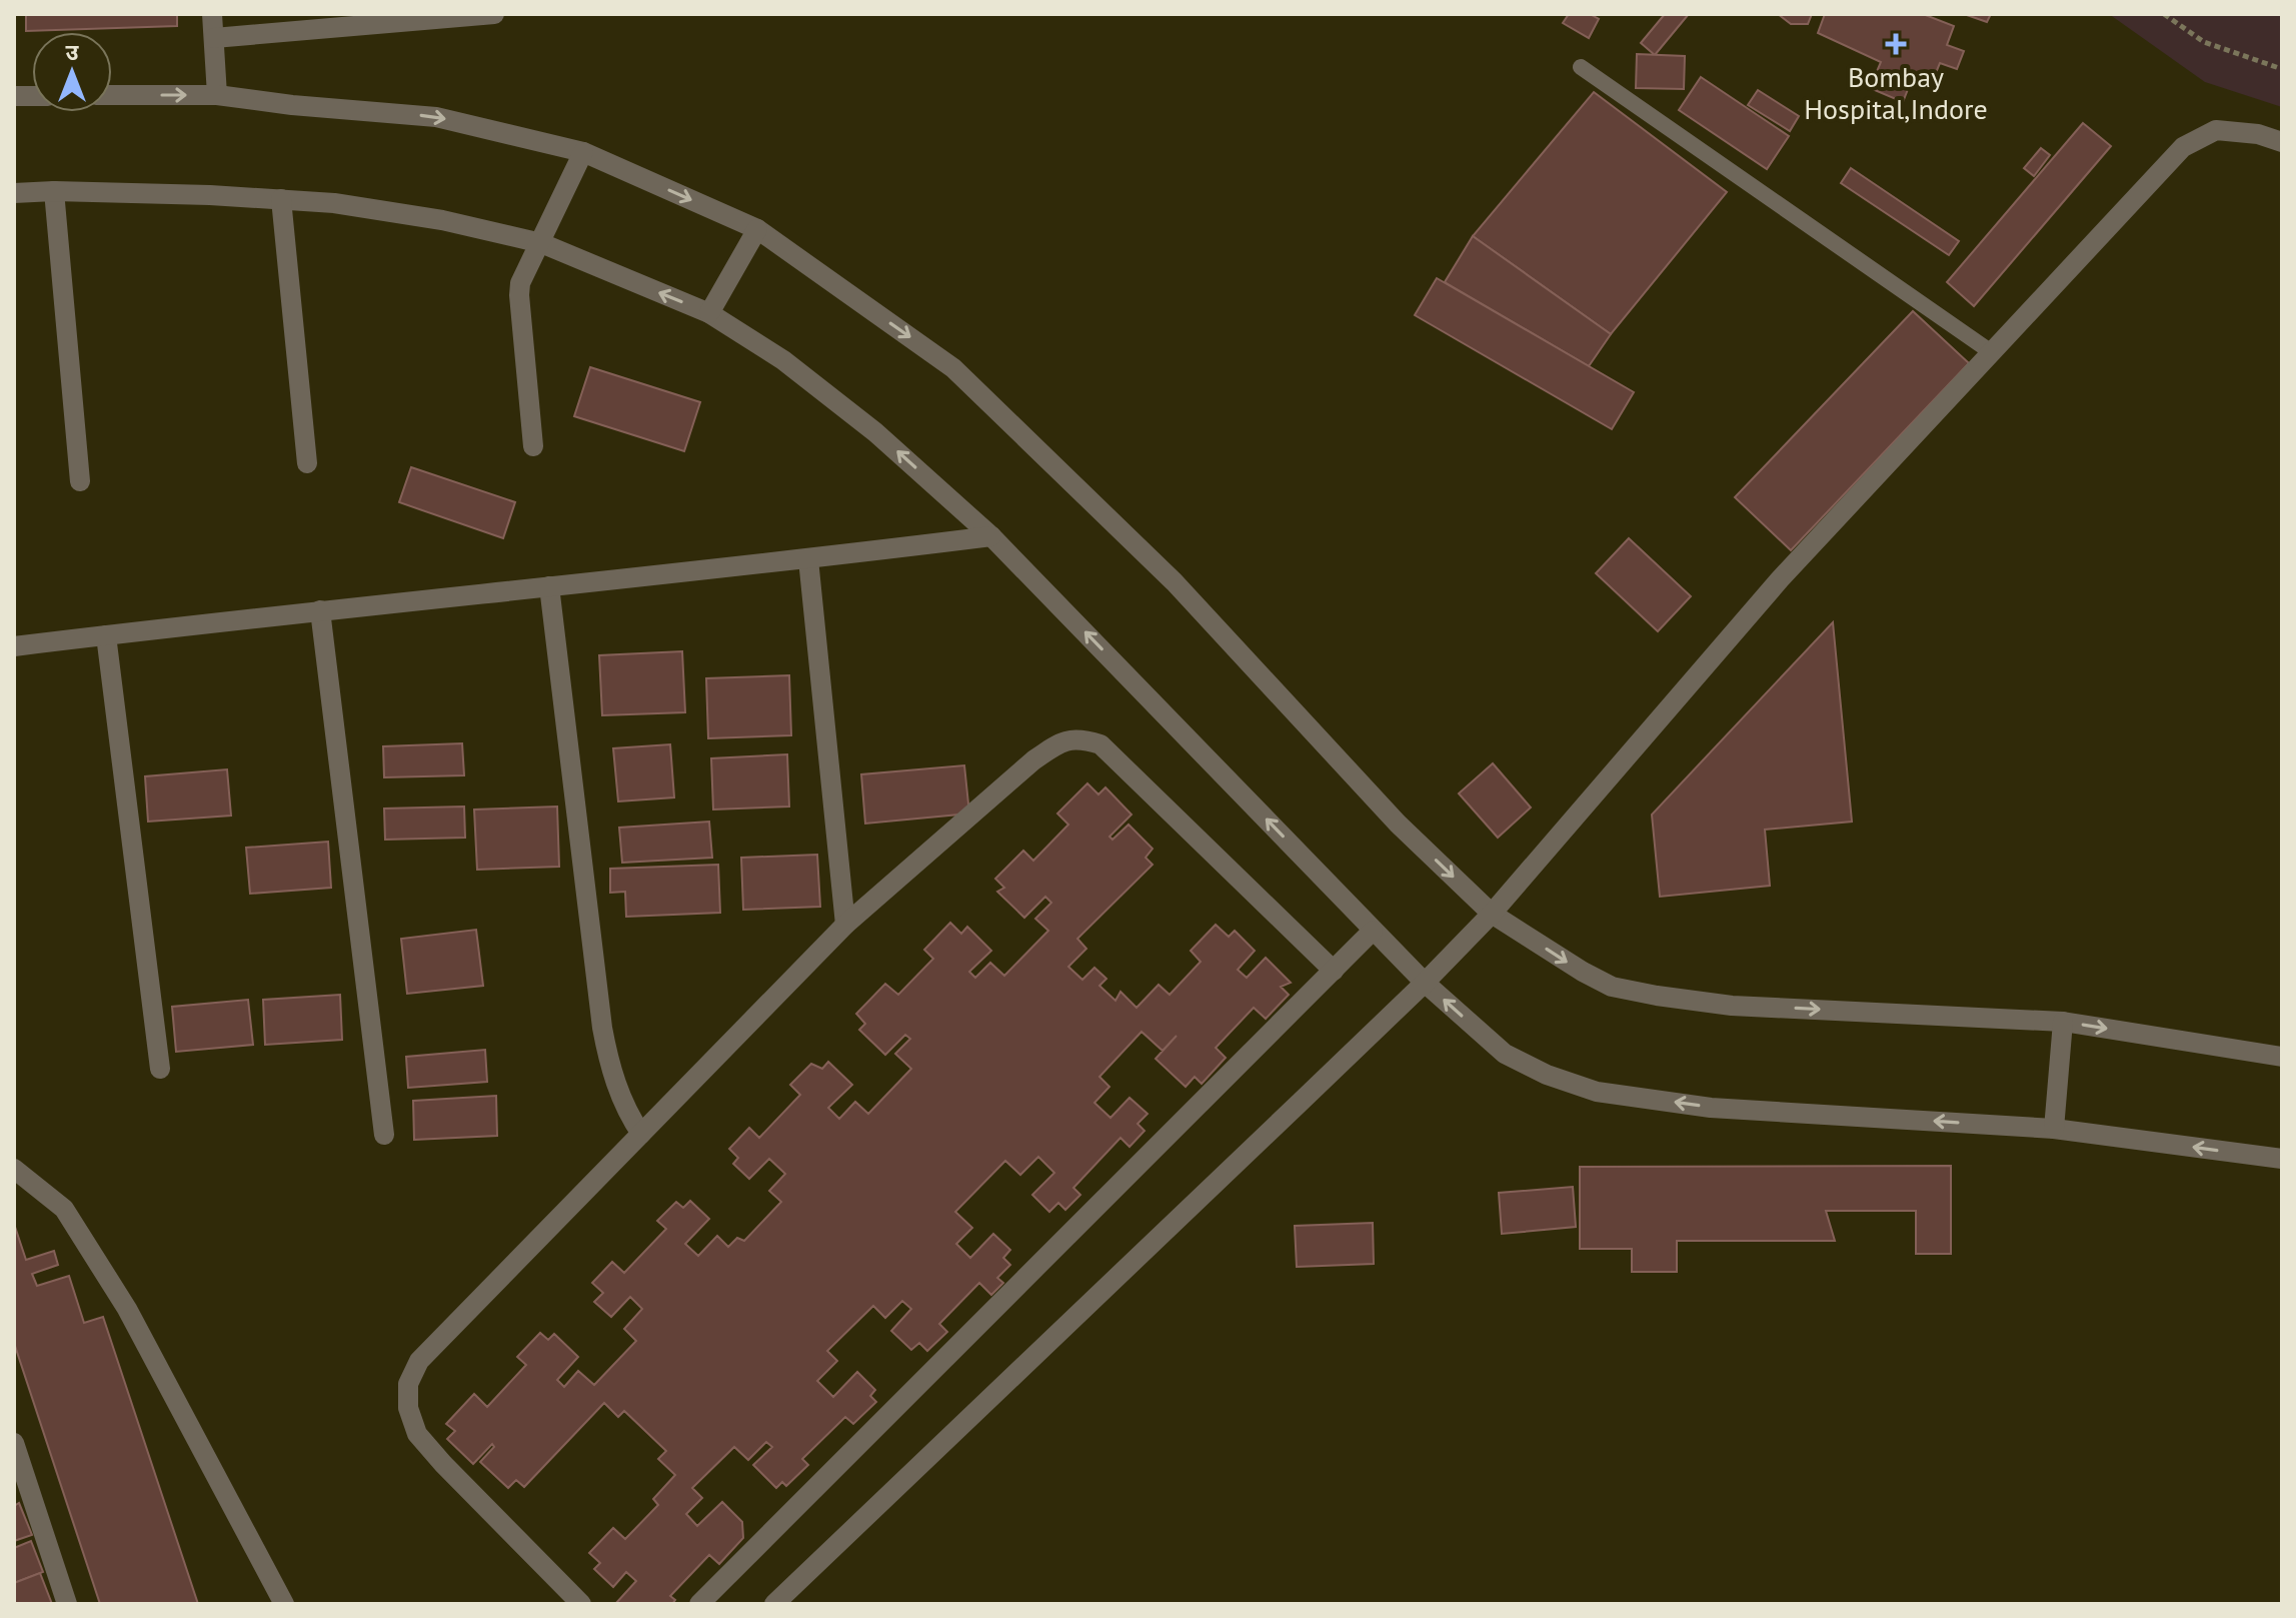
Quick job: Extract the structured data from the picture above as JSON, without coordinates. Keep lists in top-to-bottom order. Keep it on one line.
{"places":{"health":["Bombay Hospital,Indore"]},"north":"top"}
